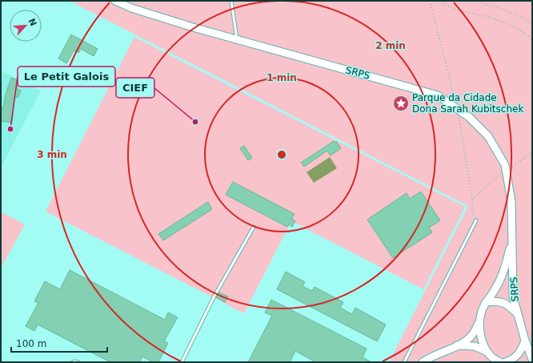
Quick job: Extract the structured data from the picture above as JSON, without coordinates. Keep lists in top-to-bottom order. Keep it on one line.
{"streets":{"main road":["SRPS"]},"places":{"place":["Parque da Cidade Dona Sarah Kubitschek"],"other":["CIEF","Le Petit Galois"]},"scale_bar":"100 m","north":"top right","rings":["2 min","1 min","3 min"]}
